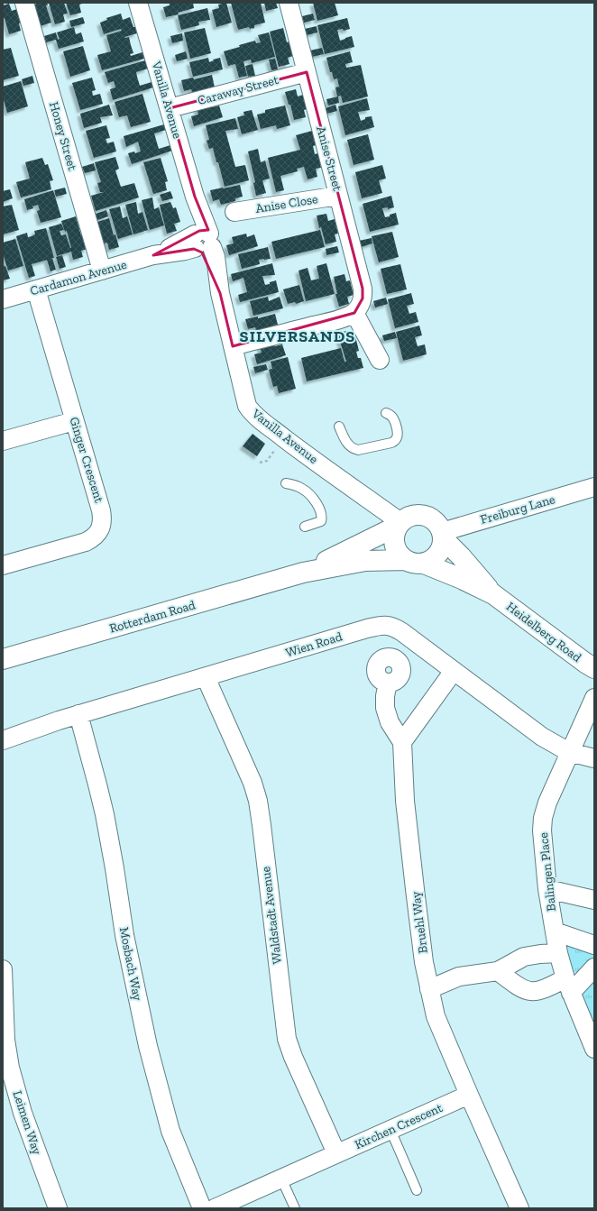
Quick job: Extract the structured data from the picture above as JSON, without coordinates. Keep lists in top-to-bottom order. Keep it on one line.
{"streets":{"street":["Caraway Street","Vanilla Avenue","Honey Street","Anise Street","Anise Close","Cardamon Avenue","Ginger Crescent","Freiburg Lane","Rotterdam Road","Heidelberg Road","Wien Road","Balingen Place","Waldstadt Avenue","Bruehl Way","Mosbach Way","Leimen Way","Kirchen Crescent"]},"crossings":[["Caraway Street","Vanilla Avenue"],["Caraway Street","Anise Street"],["Vanilla Avenue","Cardamon Avenue"],["Vanilla Avenue","Freiburg Lane"],["Vanilla Avenue","Rotterdam Road"],["Vanilla Avenue","Heidelberg Road"],["Honey Street","Cardamon Avenue"],["Anise Street","Anise Close"],["Cardamon Avenue","Ginger Crescent"],["Freiburg Lane","Rotterdam Road"],["Freiburg Lane","Heidelberg Road"],["Rotterdam Road","Heidelberg Road"],["Wien Road","Balingen Place"],["Wien Road","Waldstadt Avenue"],["Wien Road","Mosbach Way"],["Waldstadt Avenue","Kirchen Crescent"],["Bruehl Way","Kirchen Crescent"]],"districts":["SILVERSANDS"]}
